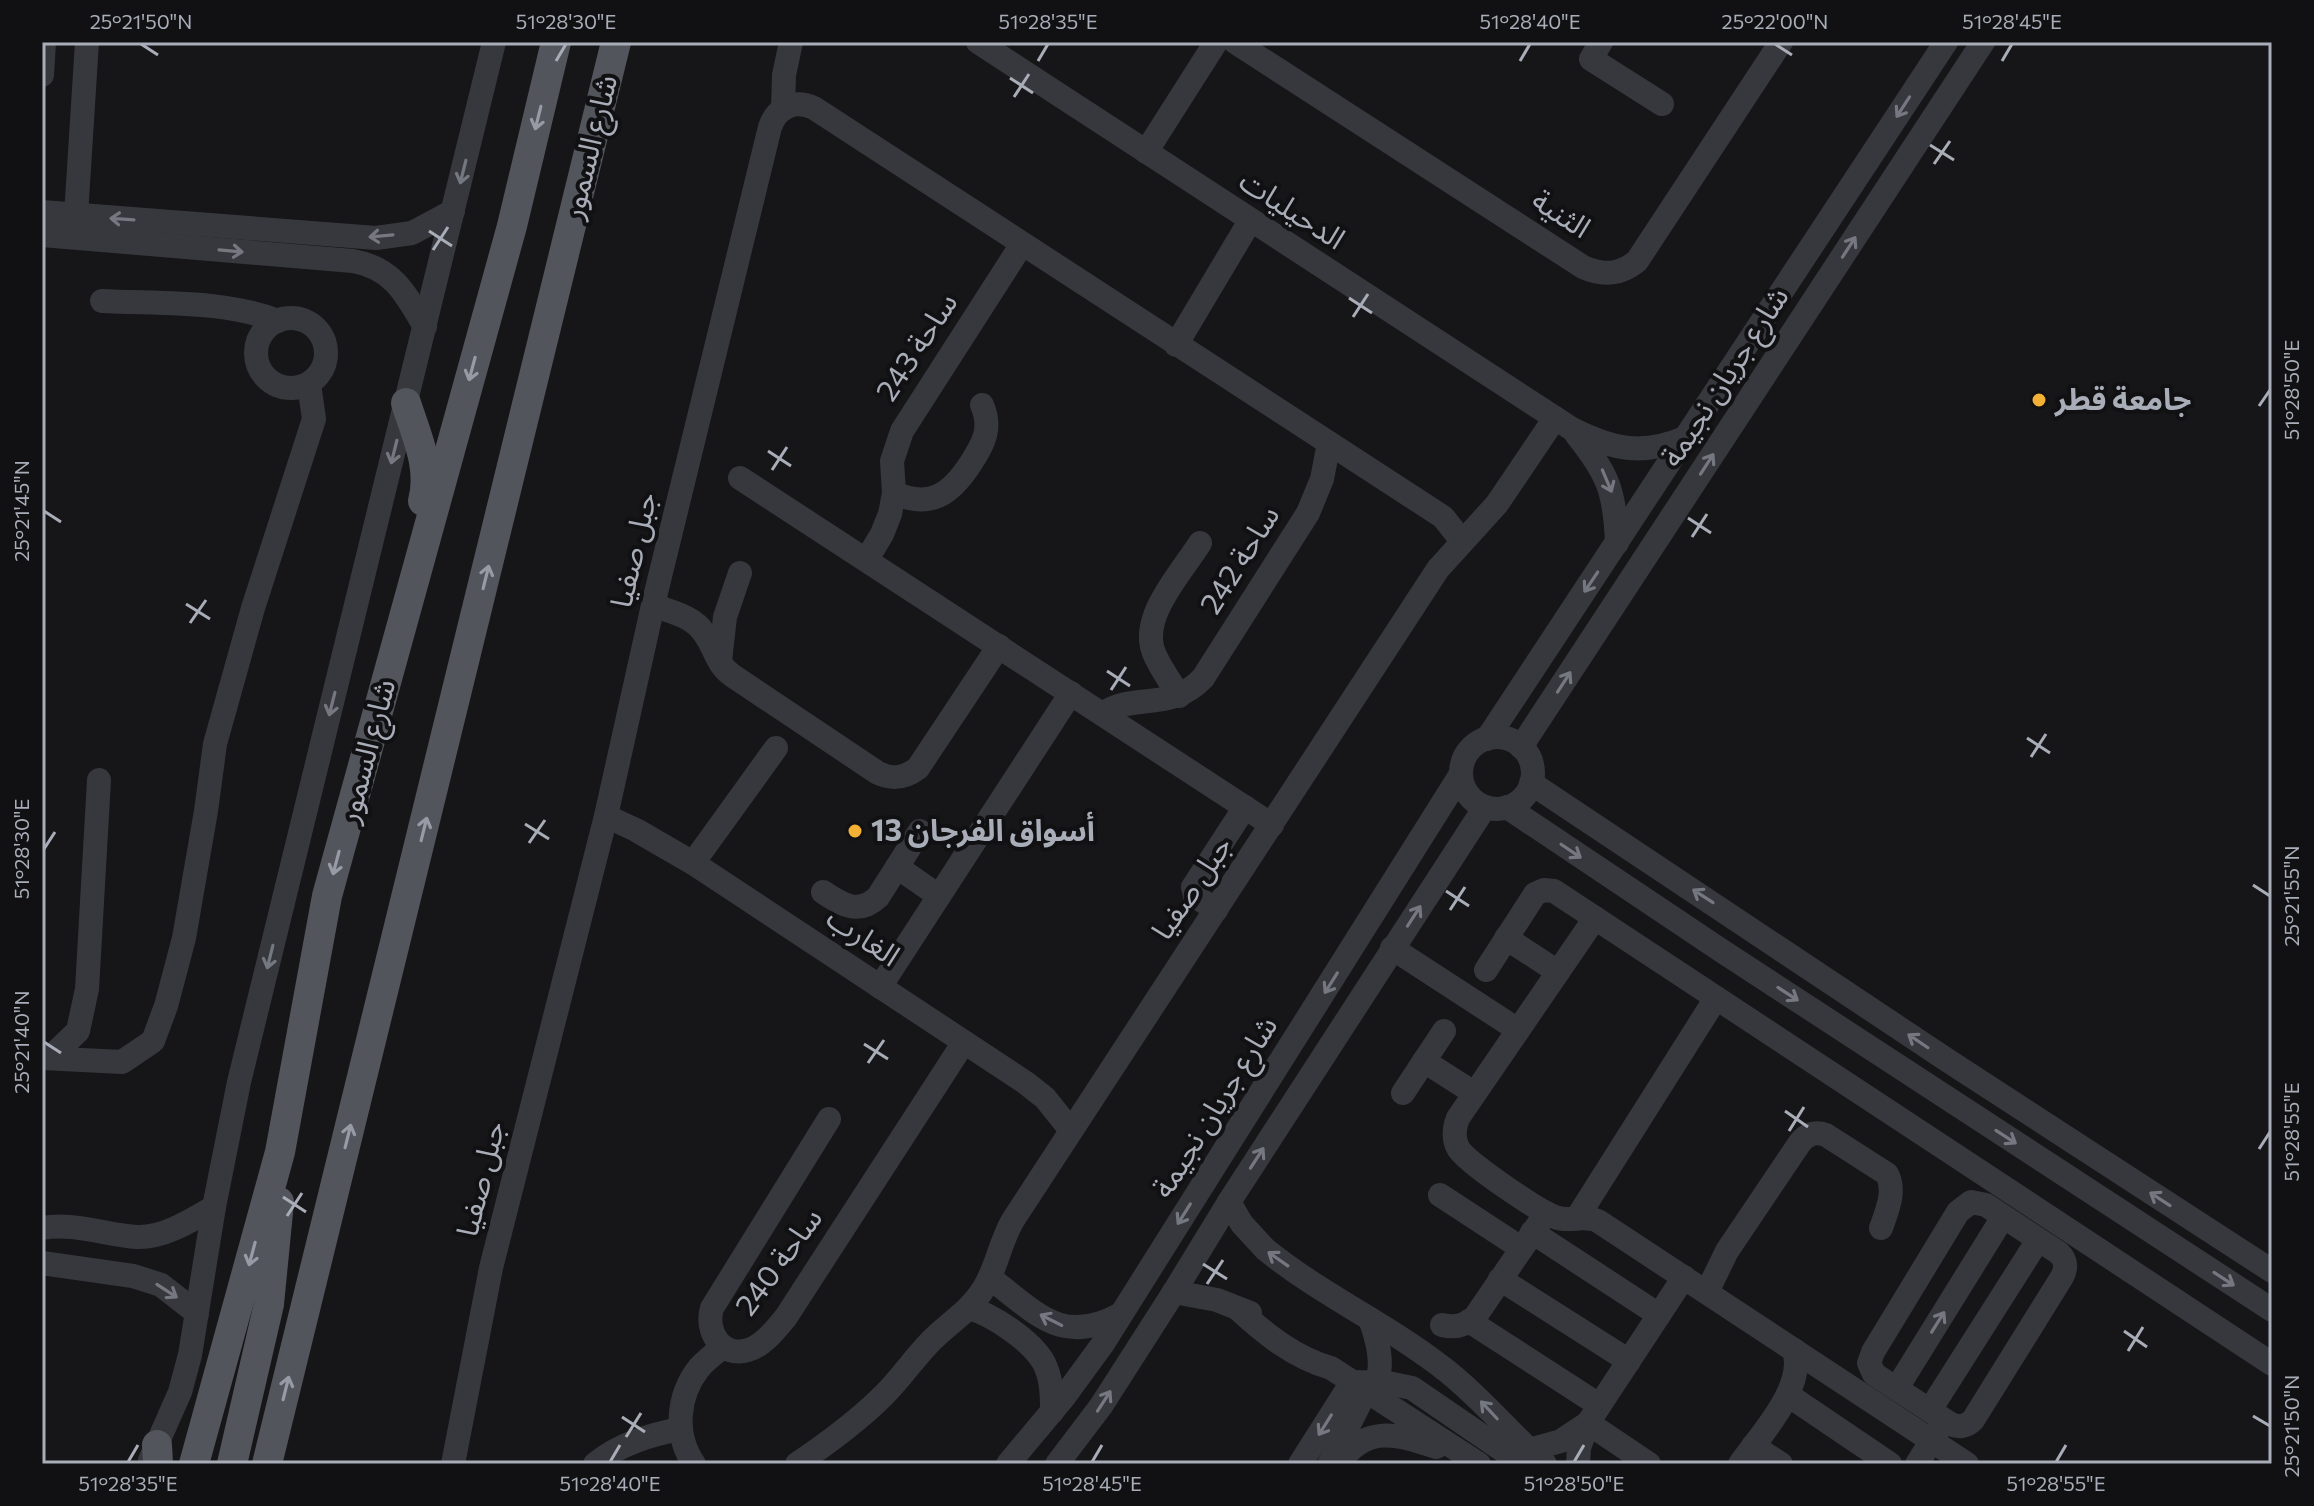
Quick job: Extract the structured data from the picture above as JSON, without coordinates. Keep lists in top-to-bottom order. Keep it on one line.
{"streets":{"main road":["شارع السمور"],"street":["الدحيليات","الثنية","ساحة 243","شارع جريان نجيمة","جبل صفيا","ساحة 242","الغارب","ساحة 240"]},"crossings":[["الدحيليات","شارع جريان نجيمة"],["الدحيليات","جبل صفيا"],["جبل صفيا","الغارب"],["الغارب","ساحة 240"]],"places":["جامعة قطر","أسواق الفرجان 13"],"coordinates":["25°21'50\"N","51°28'30\"E","51°28'35\"E","51°28'40\"E","25°22'00\"N","51°28'45\"E","51°28'50\"E","25°21'45\"N","25°21'55\"N","25°21'40\"N","51°28'55\"E"]}
